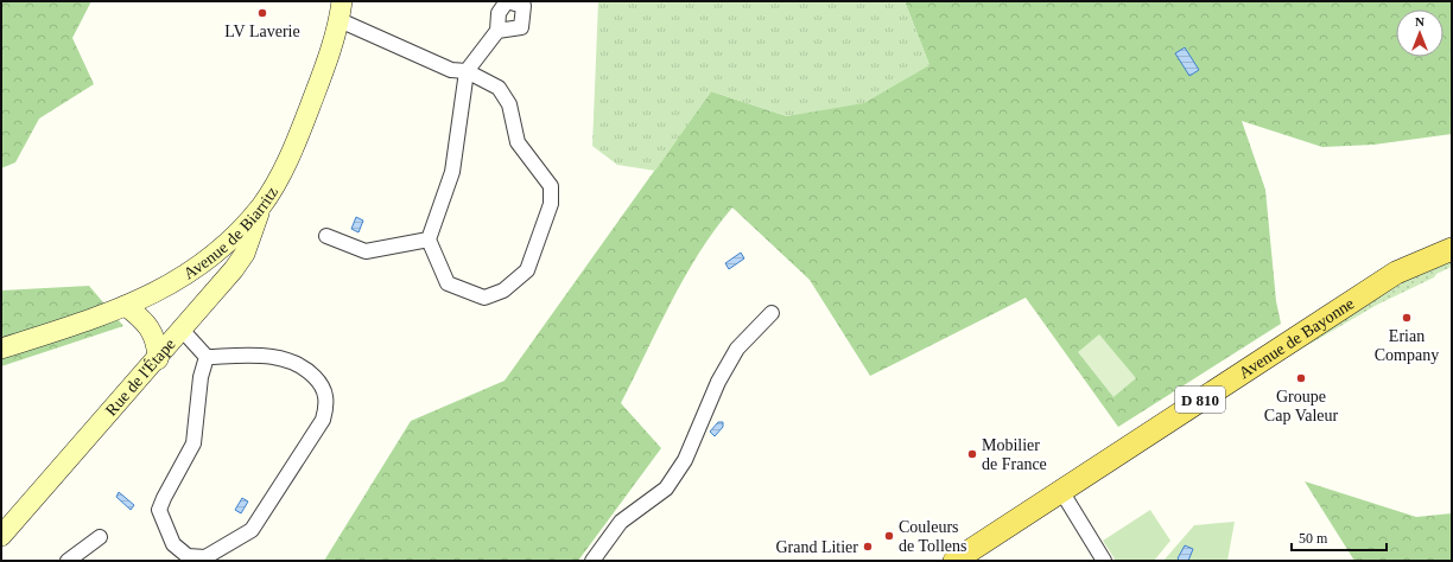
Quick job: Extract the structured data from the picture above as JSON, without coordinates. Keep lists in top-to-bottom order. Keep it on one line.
{"streets":{"main road":["Avenue de Biarritz","Avenue de Bayonne","Rue de l'Étape","D 810"]},"crossings":[["Avenue de Biarritz","Rue de l'Étape"]],"places":["LV Laverie","Erian Company","Groupe Cap Valeur","Mobilier de France","Couleurs de Tollens","Grand Litier"],"scale_bar":"50 m","north":"top"}
